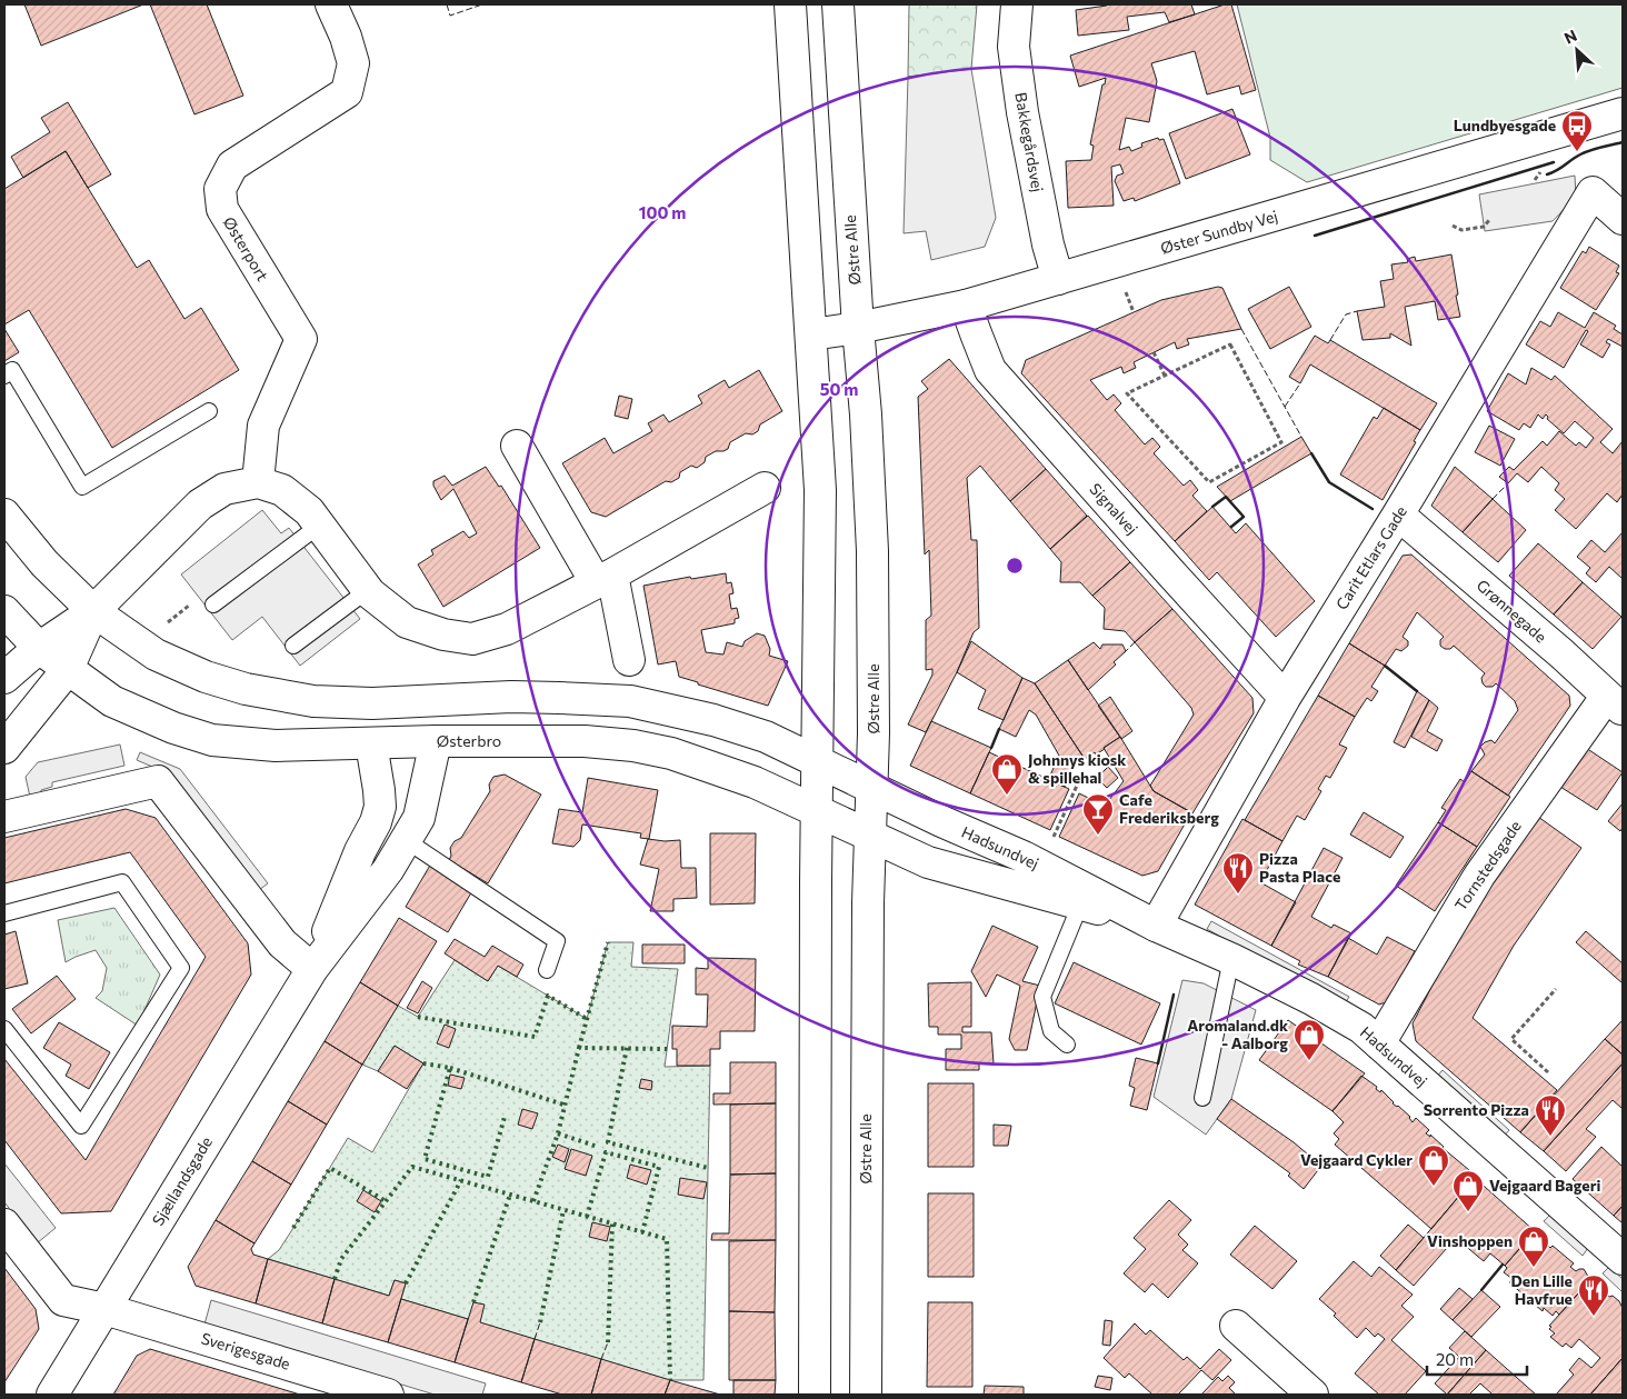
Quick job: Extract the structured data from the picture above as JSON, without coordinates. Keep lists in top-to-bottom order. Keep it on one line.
{"streets":{"street":["Bakkegårdsvej","Øster Sundby Vej","Østerport","Østre Alle","Signalvej","Carit Etlars Gade","Grønnegade","Østerbro","Hadsundvej","Tornstedsgade","Sjællandsgade","Sverigesgade"]},"crossings":[["Bakkegårdsvej","Øster Sundby Vej"],["Øster Sundby Vej","Østre Alle"],["Øster Sundby Vej","Signalvej"],["Østre Alle","Østerbro"],["Østre Alle","Hadsundvej"],["Signalvej","Carit Etlars Gade"],["Carit Etlars Gade","Grønnegade"],["Carit Etlars Gade","Hadsundvej"],["Grønnegade","Tornstedsgade"],["Østerbro","Hadsundvej"],["Østerbro","Sjællandsgade"],["Hadsundvej","Tornstedsgade"],["Sjællandsgade","Sverigesgade"]],"places":{"bus stop":["Lundbyesgade"],"shop":["Johnnys kiosk & spillehal","Aromaland.dk - Aalborg","Vejgaard Cykler","Vejgaard Bageri","Vinshoppen"],"bar":["Cafe Frederiksberg"],"restaurant":["Pizza Pasta Place","Sorrento Pizza","Den Lille Havfrue"]},"scale_bar":"20 m","north":"top left","rings":["100 m","50 m"]}
